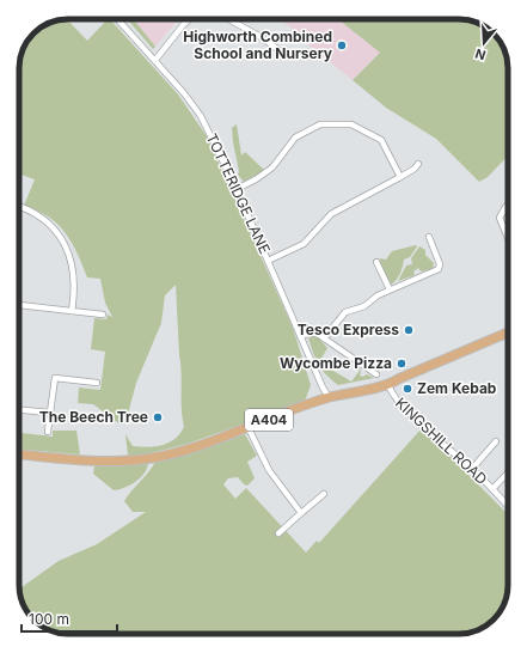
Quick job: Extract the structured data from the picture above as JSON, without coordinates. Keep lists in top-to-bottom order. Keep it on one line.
{"streets":{"main road":["A404"],"street":["TOTTERIDGE LANE","KINGSHILL ROAD"]},"crossings":[["TOTTERIDGE LANE","A404"],["A404","KINGSHILL ROAD"]],"places":["Highworth Combined School and Nursery","Tesco Express","Wycombe Pizza","Zem Kebab","The Beech Tree"],"scale_bar":"100 m","north":"bottom"}
